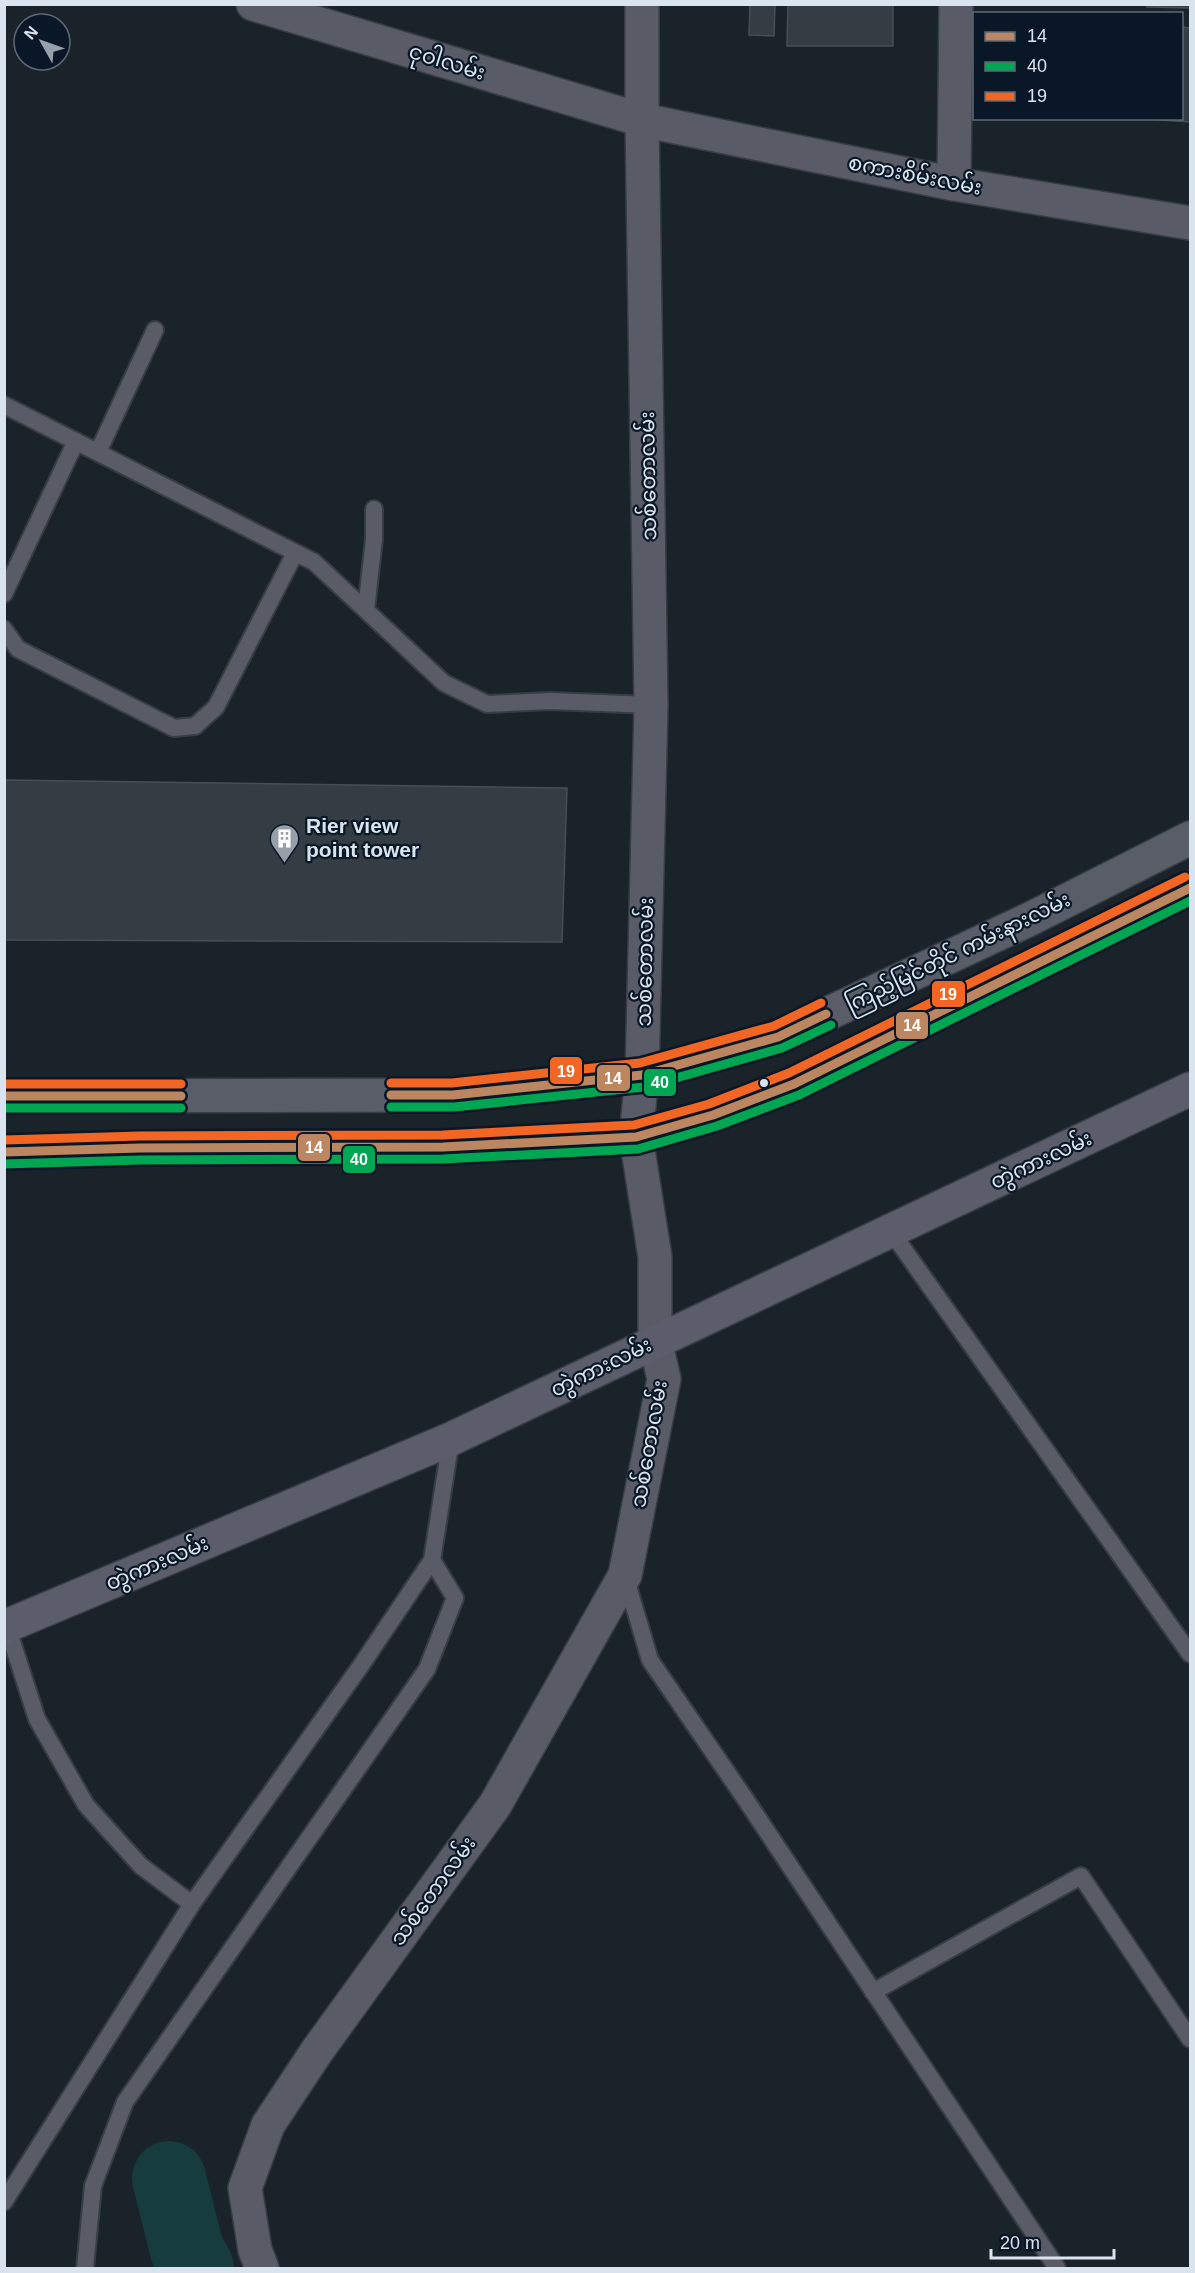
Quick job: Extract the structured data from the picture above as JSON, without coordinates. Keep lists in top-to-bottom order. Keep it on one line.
{"streets":{"main road":["ကြည့်မြင်တိုင် ကမ်းနားလမ်း","တွဲကားလမ်း"],"street":["ငုဝါလမ်း","စကားစိမ်းလမ်း","သစ်တောလမ်း"]},"crossings":[["ငုဝါလမ်း","စကားစိမ်းလမ်း"],["ငုဝါလမ်း","သစ်တောလမ်း"],["စကားစိမ်းလမ်း","သစ်တောလမ်း"],["သစ်တောလမ်း","ကြည့်မြင်တိုင် ကမ်းနားလမ်း"],["သစ်တောလမ်း","တွဲကားလမ်း"]],"places":{"building":["Rier view point tower"]},"lines":["transit line 19","transit line 14","transit line 40"],"legend":["14","40","19"],"scale_bar":"20 m","north":"top left"}
